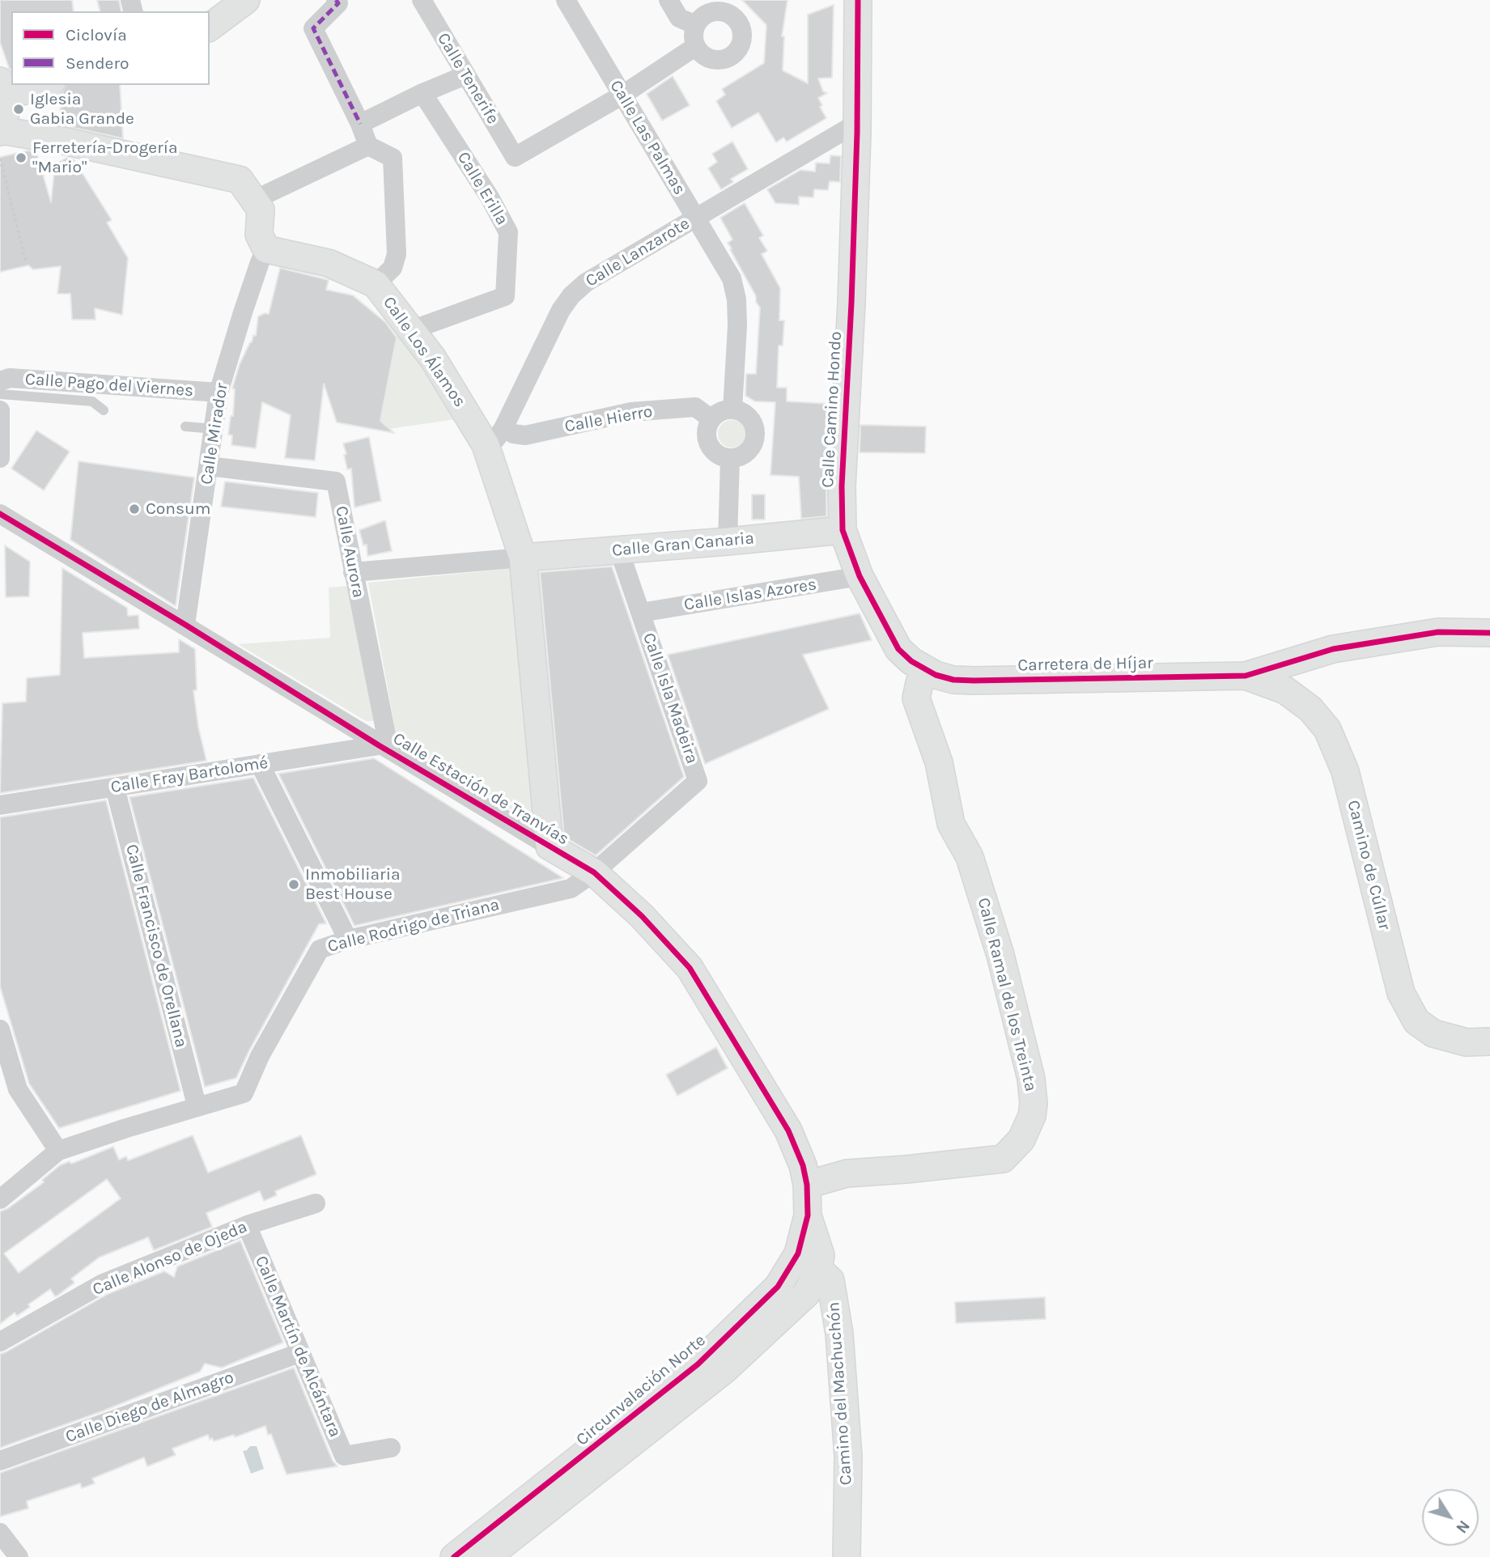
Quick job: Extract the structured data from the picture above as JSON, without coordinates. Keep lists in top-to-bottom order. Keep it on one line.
{"streets":{"street":["Calle Tenerife","Calle Las Palmas","Calle Erilla","Calle Lanzarote","Calle Los Álamos","Calle Pago del Viernes","Calle Camino Hondo","Calle Hierro","Calle Mirador","Calle Gran Canaria","Calle Aurora","Calle Islas Azores","Carretera de Híjar","Calle Isla Madeira","Calle Fray Bartolomé","Calle Estación de Tranvías","Camino de Cúllar","Calle Rodrigo de Triana","Calle Francisco de Orellana","Calle Ramal de los Treinta","Calle Alonso de Ojeda","Calle Martín de Alcántara","Circunvalación Norte","Camino del Machuchón","Calle Diego de Almagro"]},"crossings":[["Calle Tenerife","Calle Las Palmas"],["Calle Las Palmas","Calle Lanzarote"],["Calle Las Palmas","Calle Hierro"],["Calle Erilla","Calle Los Álamos"],["Calle Lanzarote","Calle Los Álamos"],["Calle Lanzarote","Calle Camino Hondo"],["Calle Lanzarote","Calle Hierro"],["Calle Los Álamos","Calle Hierro"],["Calle Los Álamos","Calle Mirador"],["Calle Los Álamos","Calle Gran Canaria"],["Calle Los Álamos","Calle Estación de Tranvías"],["Calle Pago del Viernes","Calle Mirador"],["Calle Camino Hondo","Calle Gran Canaria"],["Calle Camino Hondo","Calle Islas Azores"],["Calle Camino Hondo","Carretera de Híjar"],["Calle Camino Hondo","Calle Ramal de los Treinta"],["Calle Mirador","Calle Aurora"],["Calle Mirador","Calle Estación de Tranvías"],["Calle Gran Canaria","Calle Isla Madeira"],["Calle Aurora","Calle Fray Bartolomé"],["Calle Aurora","Calle Estación de Tranvías"],["Calle Islas Azores","Calle Isla Madeira"],["Carretera de Híjar","Camino de Cúllar"],["Carretera de Híjar","Calle Ramal de los Treinta"],["Calle Isla Madeira","Calle Estación de Tranvías"],["Calle Isla Madeira","Calle Rodrigo de Triana"],["Calle Fray Bartolomé","Calle Estación de Tranvías"],["Calle Fray Bartolomé","Calle Francisco de Orellana"],["Calle Estación de Tranvías","Calle Rodrigo de Triana"],["Calle Estación de Tranvías","Calle Ramal de los Treinta"],["Calle Estación de Tranvías","Circunvalación Norte"],["Calle Rodrigo de Triana","Calle Francisco de Orellana"],["Calle Alonso de Ojeda","Calle Martín de Alcántara"],["Calle Martín de Alcántara","Calle Diego de Almagro"],["Circunvalación Norte","Camino del Machuchón"]],"places":["Iglesia Gabia Grande","Ferretería-Drogería \"Mario\"","Consum","Inmobiliaria Best House"],"legend":["Ciclovía","Sendero"],"north":"bottom right"}
